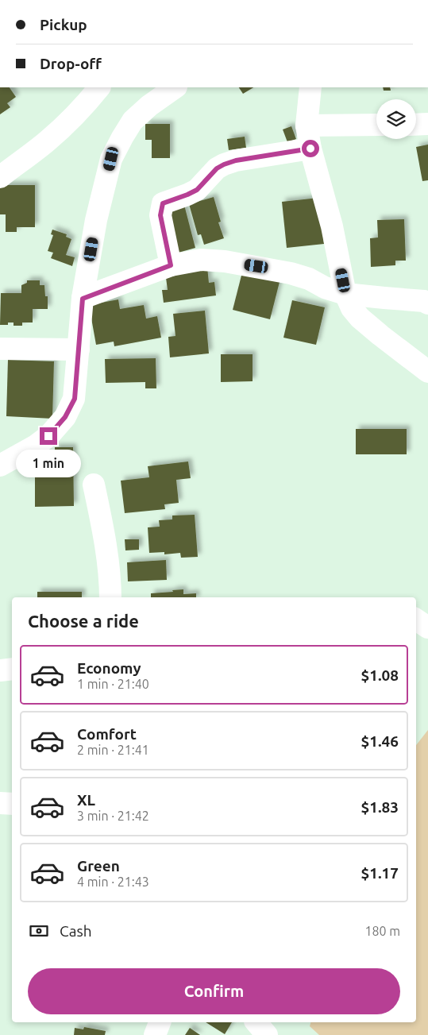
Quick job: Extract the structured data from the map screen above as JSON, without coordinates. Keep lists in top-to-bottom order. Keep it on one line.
{"page":{"banner":["Pickup","Drop-off"],"bubble":"1 min","heading":"Choose a ride","list":[{"name":"Economy","note":"1 min · 21:40","value":"$1.08"},{"name":"Comfort","note":"2 min · 21:41","value":"$1.46"},{"name":"XL","note":"3 min · 21:42","value":"$1.83"},{"name":"Green","note":"4 min · 21:43","value":"$1.17"}],"pay":["Cash","180 m"],"buttons":"Confirm"}}
